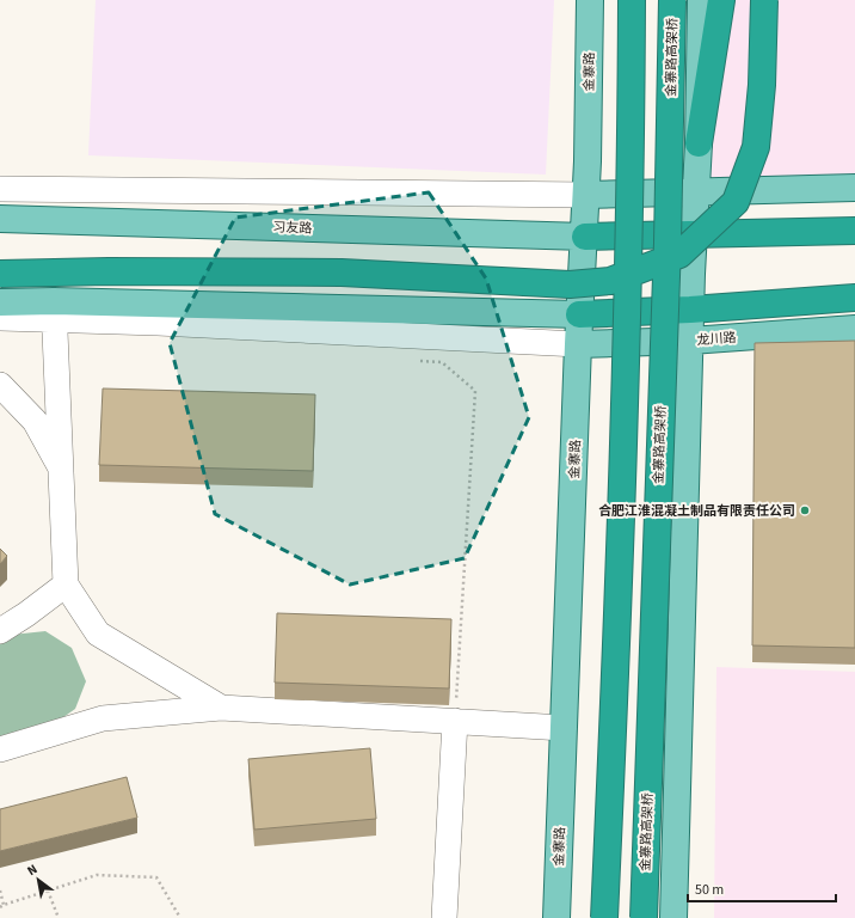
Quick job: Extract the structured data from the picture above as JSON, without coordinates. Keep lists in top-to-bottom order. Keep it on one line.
{"streets":{"highway":["金寨路高架桥"],"main road":["金寨路","习友路","龙川路"]},"crossings":[["金寨路","习友路"],["金寨路","龙川路"]],"places":["合肥江淮混凝土制品有限责任公司"],"scale_bar":"50 m","north":"top left"}
